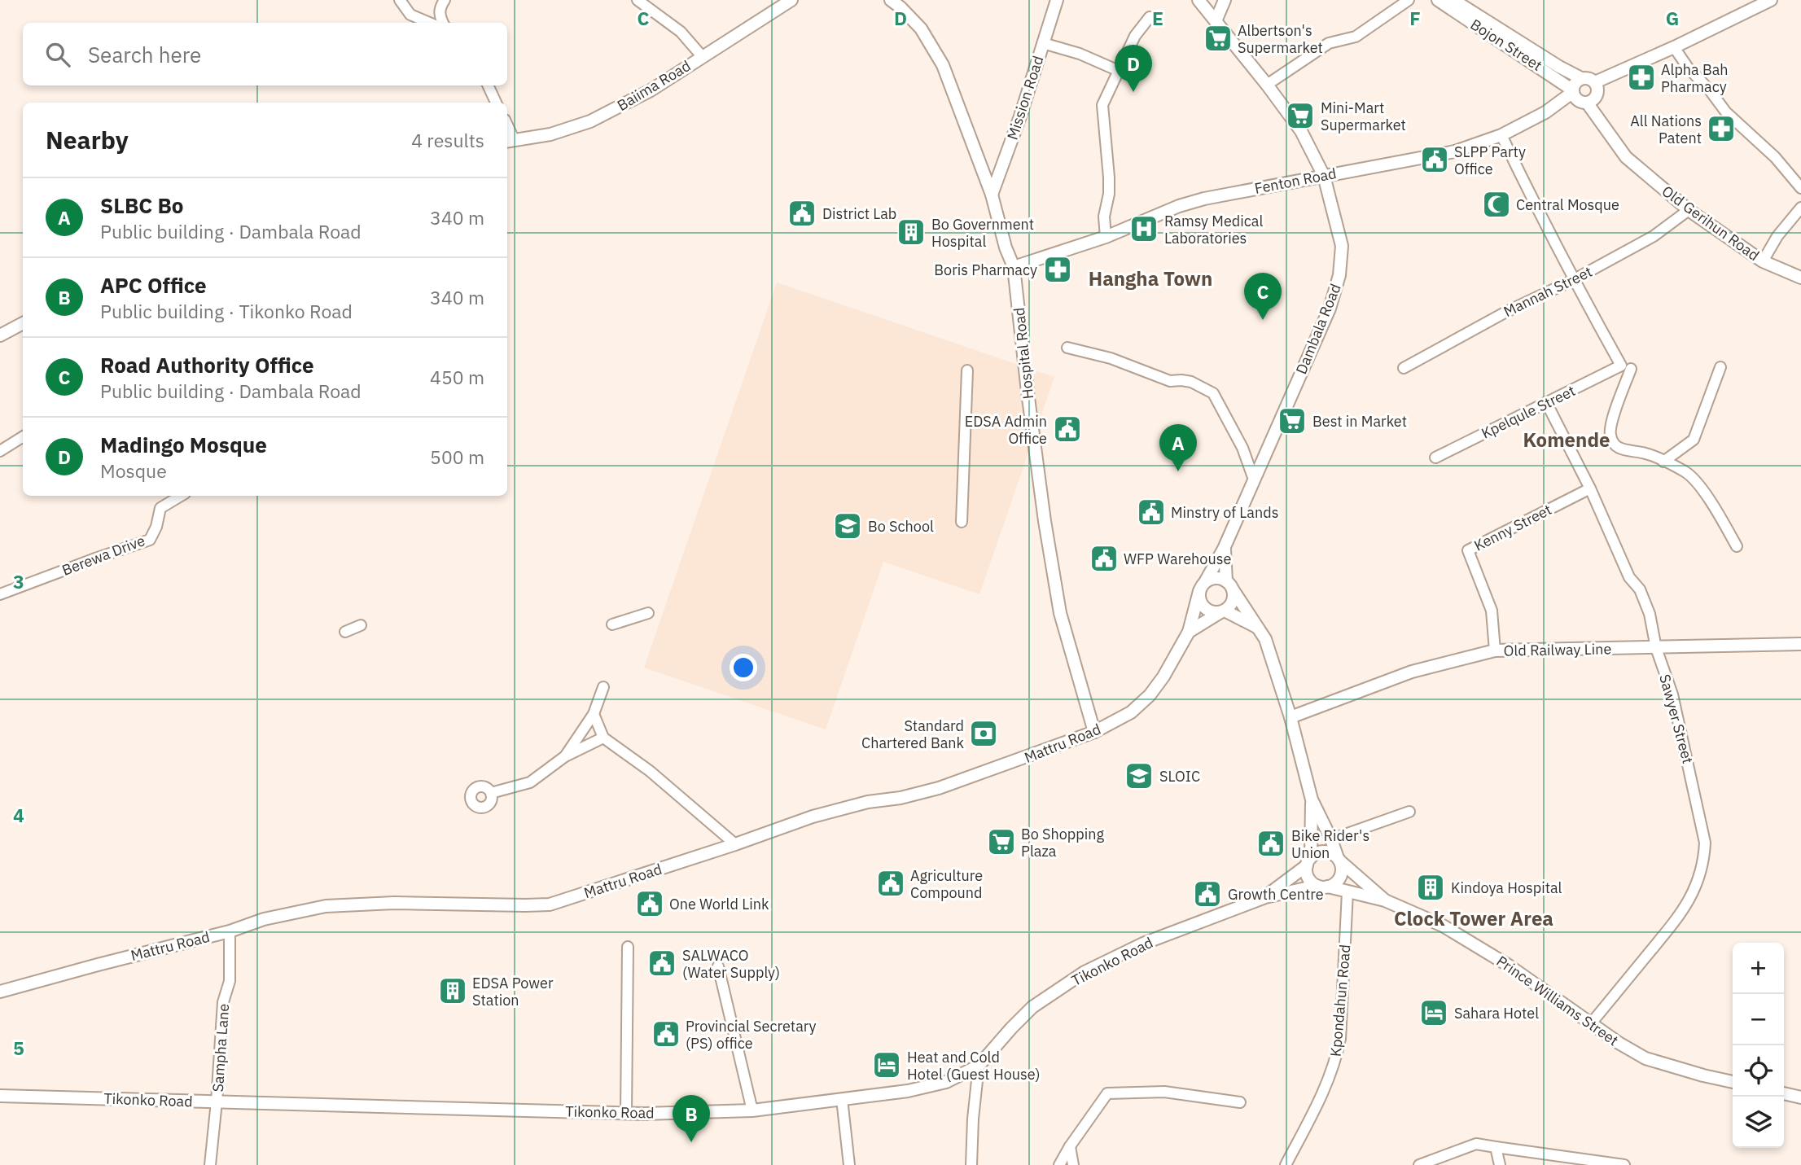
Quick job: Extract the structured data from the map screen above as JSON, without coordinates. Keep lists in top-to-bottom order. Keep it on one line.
{"streets":{"street":["Bojon Street","Baiima Road","Mission Road","Fenton Road","Old Gerihun Road","Mannah Street","Dambala Road","Hospital Road","Kpelqule Street","Kenny Street","Berewa Drive","Old Railway Line","Sawyer Street","Mattru Road","Tikonko Road","Kpondahun Road","Prince Williams Street","Sampha Lane"]},"crossings":[["Bojon Street","Fenton Road"],["Bojon Street","Old Gerihun Road"],["Mission Road","Hospital Road"],["Fenton Road","Old Gerihun Road"],["Fenton Road","Dambala Road"],["Fenton Road","Hospital Road"],["Old Gerihun Road","Mannah Street"],["Dambala Road","Mattru Road"],["Hospital Road","Mattru Road"],["Kpelqule Street","Sawyer Street"],["Kenny Street","Old Railway Line"],["Kenny Street","Sawyer Street"],["Old Railway Line","Sawyer Street"],["Sawyer Street","Prince Williams Street"],["Mattru Road","Sampha Lane"],["Tikonko Road","Sampha Lane"]],"districts":["Hangha Town","Komende","Clock Tower Area"],"places":{"supermarket":["Albertson's Supermarket","Mini-Mart Supermarket","Best in Market","Bo Shopping Plaza"],"pharmacy":["Alpha Bah Pharmacy","All Nations Patent","Boris Pharmacy"],"public building":["SLPP Party Office","District Lab","EDSA Admin Office","Minstry of Lands","WFP Warehouse","Bike Rider's Union","Agriculture Compound","Growth Centre","One World Link","SALWACO (Water Supply)","Provincial Secretary (PS) office"],"mosque":["Central Mosque"],"hospital":["Ramsy Medical Laboratories"],"building":["Bo Government Hospital","Kindoya Hospital","EDSA Power Station"],"school or university":["Bo School","SLOIC"],"bank":["Standard Chartered Bank"],"hotel":["Sahara Hotel","Heat and Cold Hotel (Guest House)"]},"page":{"search":"Search here","pins":["D","C","A","B"],"heading":["Nearby","4 results"],"list":[{"mark":"A","name":"SLBC Bo","note":"Public building · Dambala Road","value":"340 m"},{"mark":"B","name":"APC Office","note":"Public building · Tikonko Road","value":"340 m"},{"mark":"C","name":"Road Authority Office","note":"Public building · Dambala Road","value":"450 m"},{"mark":"D","name":"Madingo Mosque","note":"Mosque","value":"500 m"}],"map_buttons":["+","−"]},"grid":{"columns":["C","D","E","F","G"],"rows":["3","4","5"]}}
